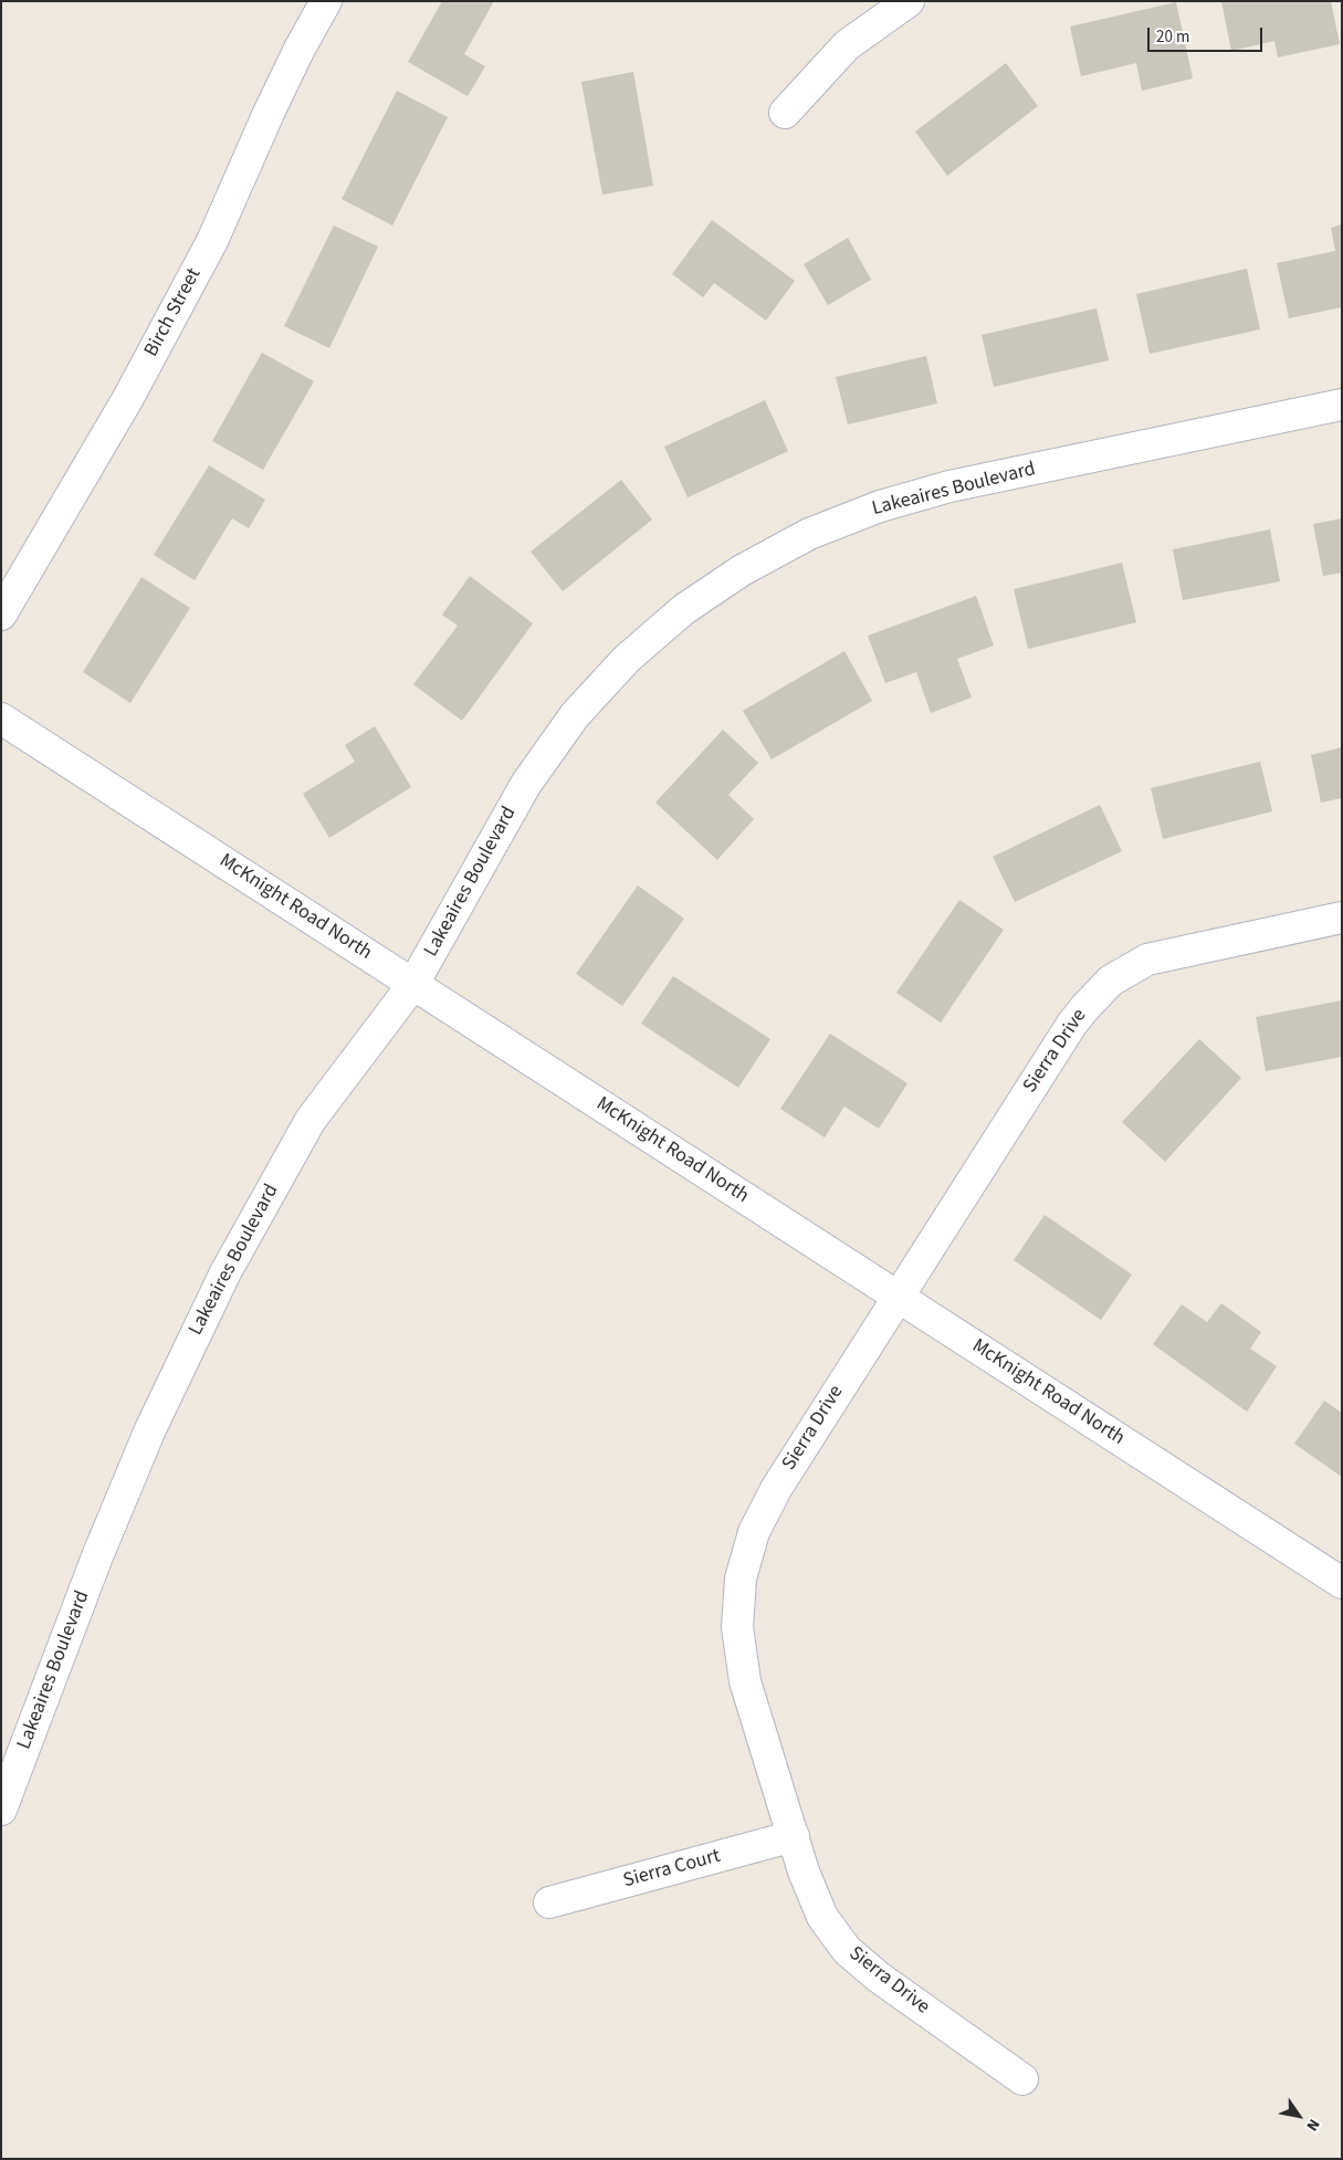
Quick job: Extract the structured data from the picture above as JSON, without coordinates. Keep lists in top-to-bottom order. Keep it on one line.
{"streets":{"street":["Birch Street","Lakeaires Boulevard","McKnight Road North","Sierra Drive","Sierra Court"]},"crossings":[["Lakeaires Boulevard","McKnight Road North"],["McKnight Road North","Sierra Drive"],["Sierra Drive","Sierra Court"]],"scale_bar":"20 m","north":"bottom right"}
